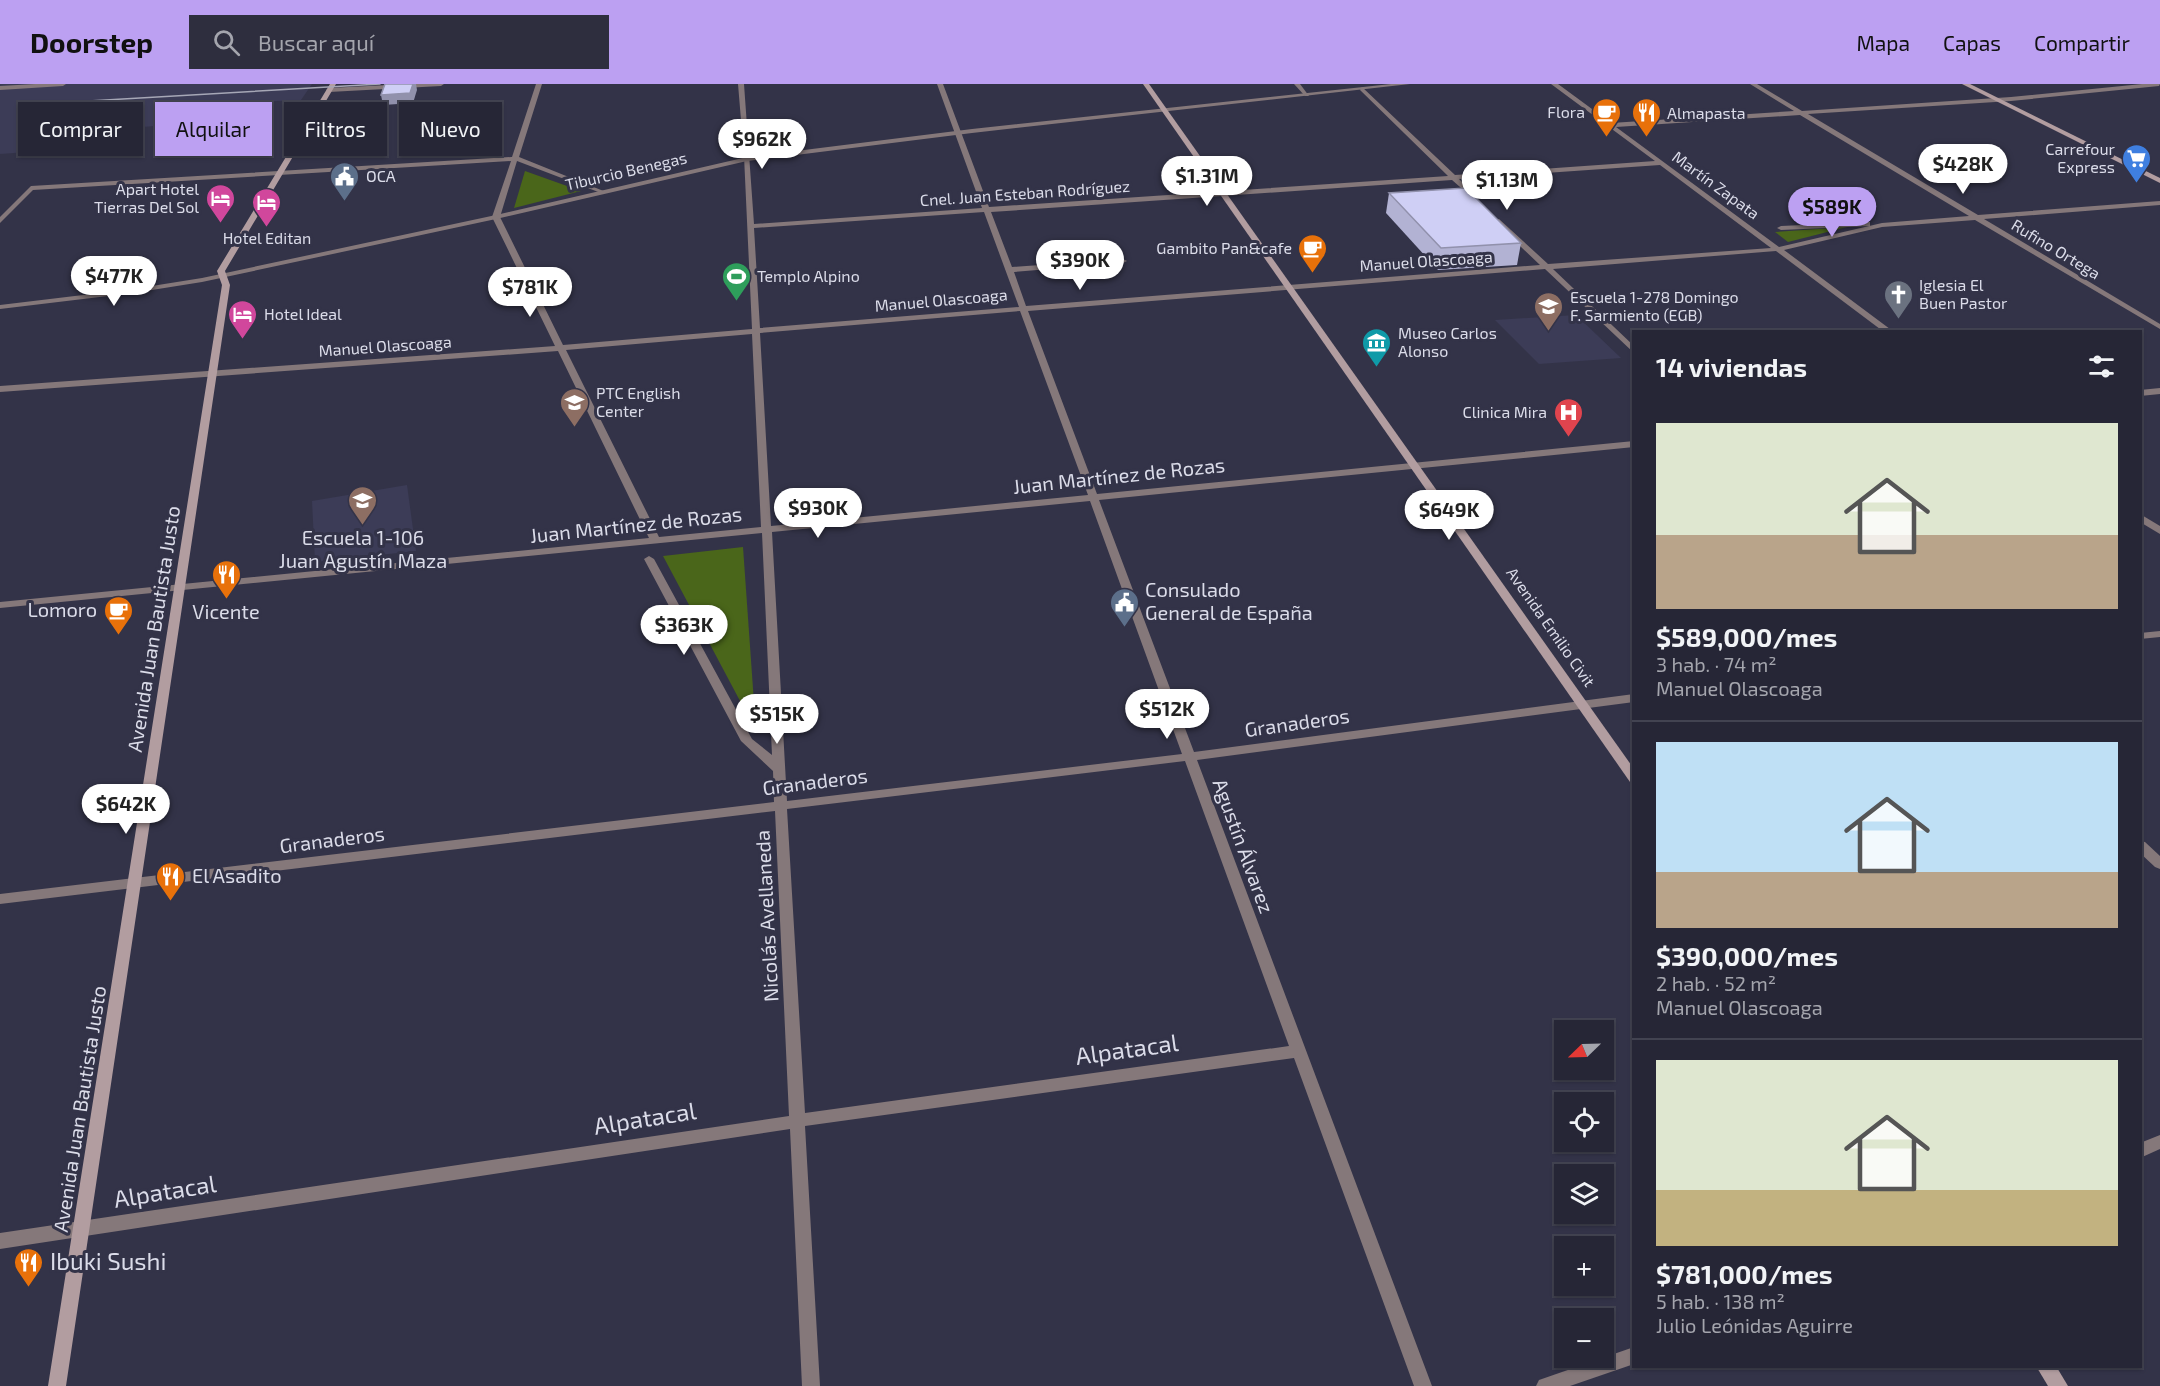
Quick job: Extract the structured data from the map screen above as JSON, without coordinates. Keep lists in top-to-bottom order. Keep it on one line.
{"streets":{"main road":["Avenida Emilio Civit","Avenida Juan Bautista Justo"],"street":["Tiburcio Benegas","Martín Zapata","Cnel. Juan Esteban Rodríguez","Rufino Ortega","Manuel Olascoaga","Juan Martínez de Rozas","Granaderos","Agustín Álvarez","Nicolás Avellaneda","Alpatacal"]},"crossings":[["Tiburcio Benegas","Avenida Emilio Civit"],["Tiburcio Benegas","Avenida Juan Bautista Justo"],["Tiburcio Benegas","Agustín Álvarez"],["Tiburcio Benegas","Nicolás Avellaneda"],["Martín Zapata","Cnel. Juan Esteban Rodríguez"],["Martín Zapata","Manuel Olascoaga"],["Cnel. Juan Esteban Rodríguez","Avenida Emilio Civit"],["Cnel. Juan Esteban Rodríguez","Agustín Álvarez"],["Cnel. Juan Esteban Rodríguez","Nicolás Avellaneda"],["Rufino Ortega","Manuel Olascoaga"],["Manuel Olascoaga","Avenida Emilio Civit"],["Manuel Olascoaga","Avenida Juan Bautista Justo"],["Manuel Olascoaga","Agustín Álvarez"],["Manuel Olascoaga","Nicolás Avellaneda"],["Juan Martínez de Rozas","Avenida Emilio Civit"],["Juan Martínez de Rozas","Avenida Juan Bautista Justo"],["Juan Martínez de Rozas","Agustín Álvarez"],["Juan Martínez de Rozas","Nicolás Avellaneda"],["Avenida Emilio Civit","Granaderos"],["Avenida Juan Bautista Justo","Granaderos"],["Avenida Juan Bautista Justo","Alpatacal"],["Granaderos","Agustín Álvarez"],["Granaderos","Nicolás Avellaneda"],["Agustín Álvarez","Alpatacal"],["Nicolás Avellaneda","Alpatacal"]],"places":{"cafe":["Flora","Gambito Pan&cafe","Lomoro"],"restaurant":["Almapasta","Vicente","El Asadito","Ibuki Sushi"],"supermarket":["Carrefour Express"],"public building":["OCA","Consulado General de España"],"hotel":["Apart Hotel Tierras Del Sol","Hotel Editan","Hotel Ideal"],"sports":["Templo Alpino"],"church":["Iglesia El Buen Pastor"],"school or university":["Escuela 1-278 Domingo F. Sarmiento (EGB)","PTC English Center","Escuela 1-106 Juan Agustín Maza"],"museum":["Museo Carlos Alonso"],"hospital":["Clinica Mira"]},"north":"bottom left","page":{"header":"Doorstep","search":"Buscar aquí","nav":["Mapa","Capas","Compartir"],"chip":["Comprar","Alquilar","Filtros","Nuevo"],"price":["$962K","$428K","$1.31M","$1.13M","$589K","$390K","$477K","$781K","$930K","$649K","$363K","$512K","$515K","$642K"],"heading":"14 viviendas","list":[{"name":"$589,000/mes","note":"3 hab. · 74 m² · Manuel Olascoaga"},{"name":"$390,000/mes","note":"2 hab. · 52 m² · Manuel Olascoaga"},{"name":"$781,000/mes","note":"5 hab. · 138 m² · Julio Leónidas Aguirre"}],"map_buttons":["+","−"]}}
